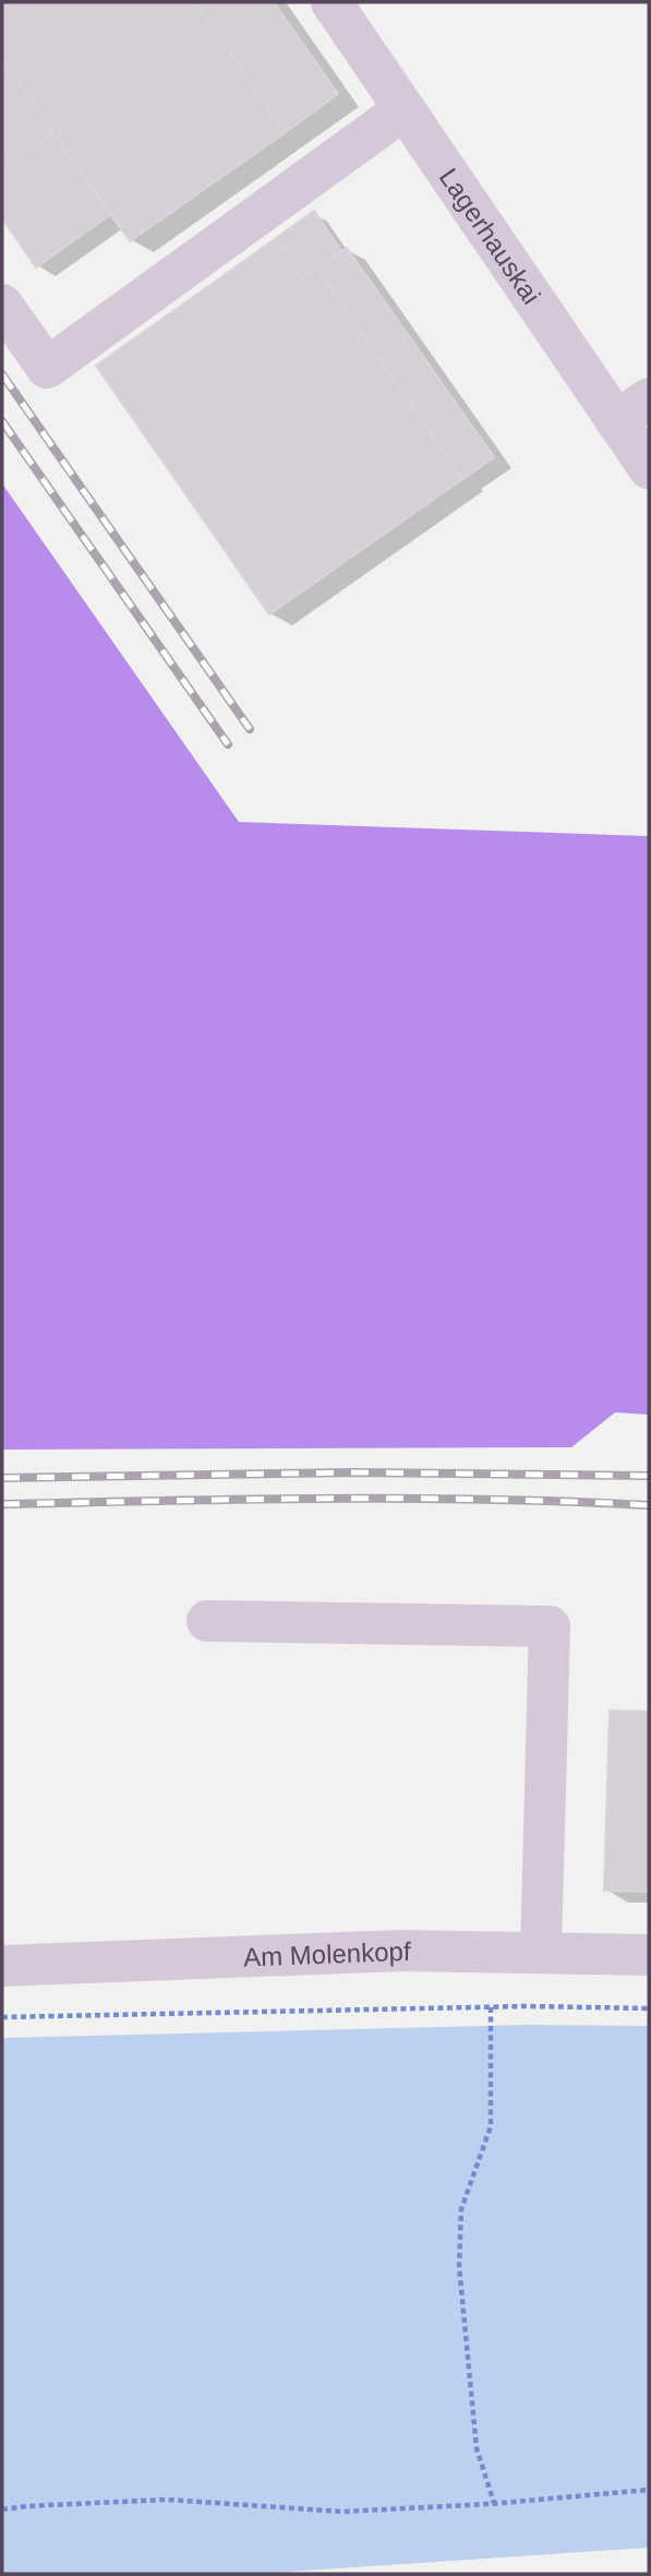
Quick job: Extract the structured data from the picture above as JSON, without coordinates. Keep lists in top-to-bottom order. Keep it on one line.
{"streets":{"street":["Lagerhauskai","Am Molenkopf"]}}
